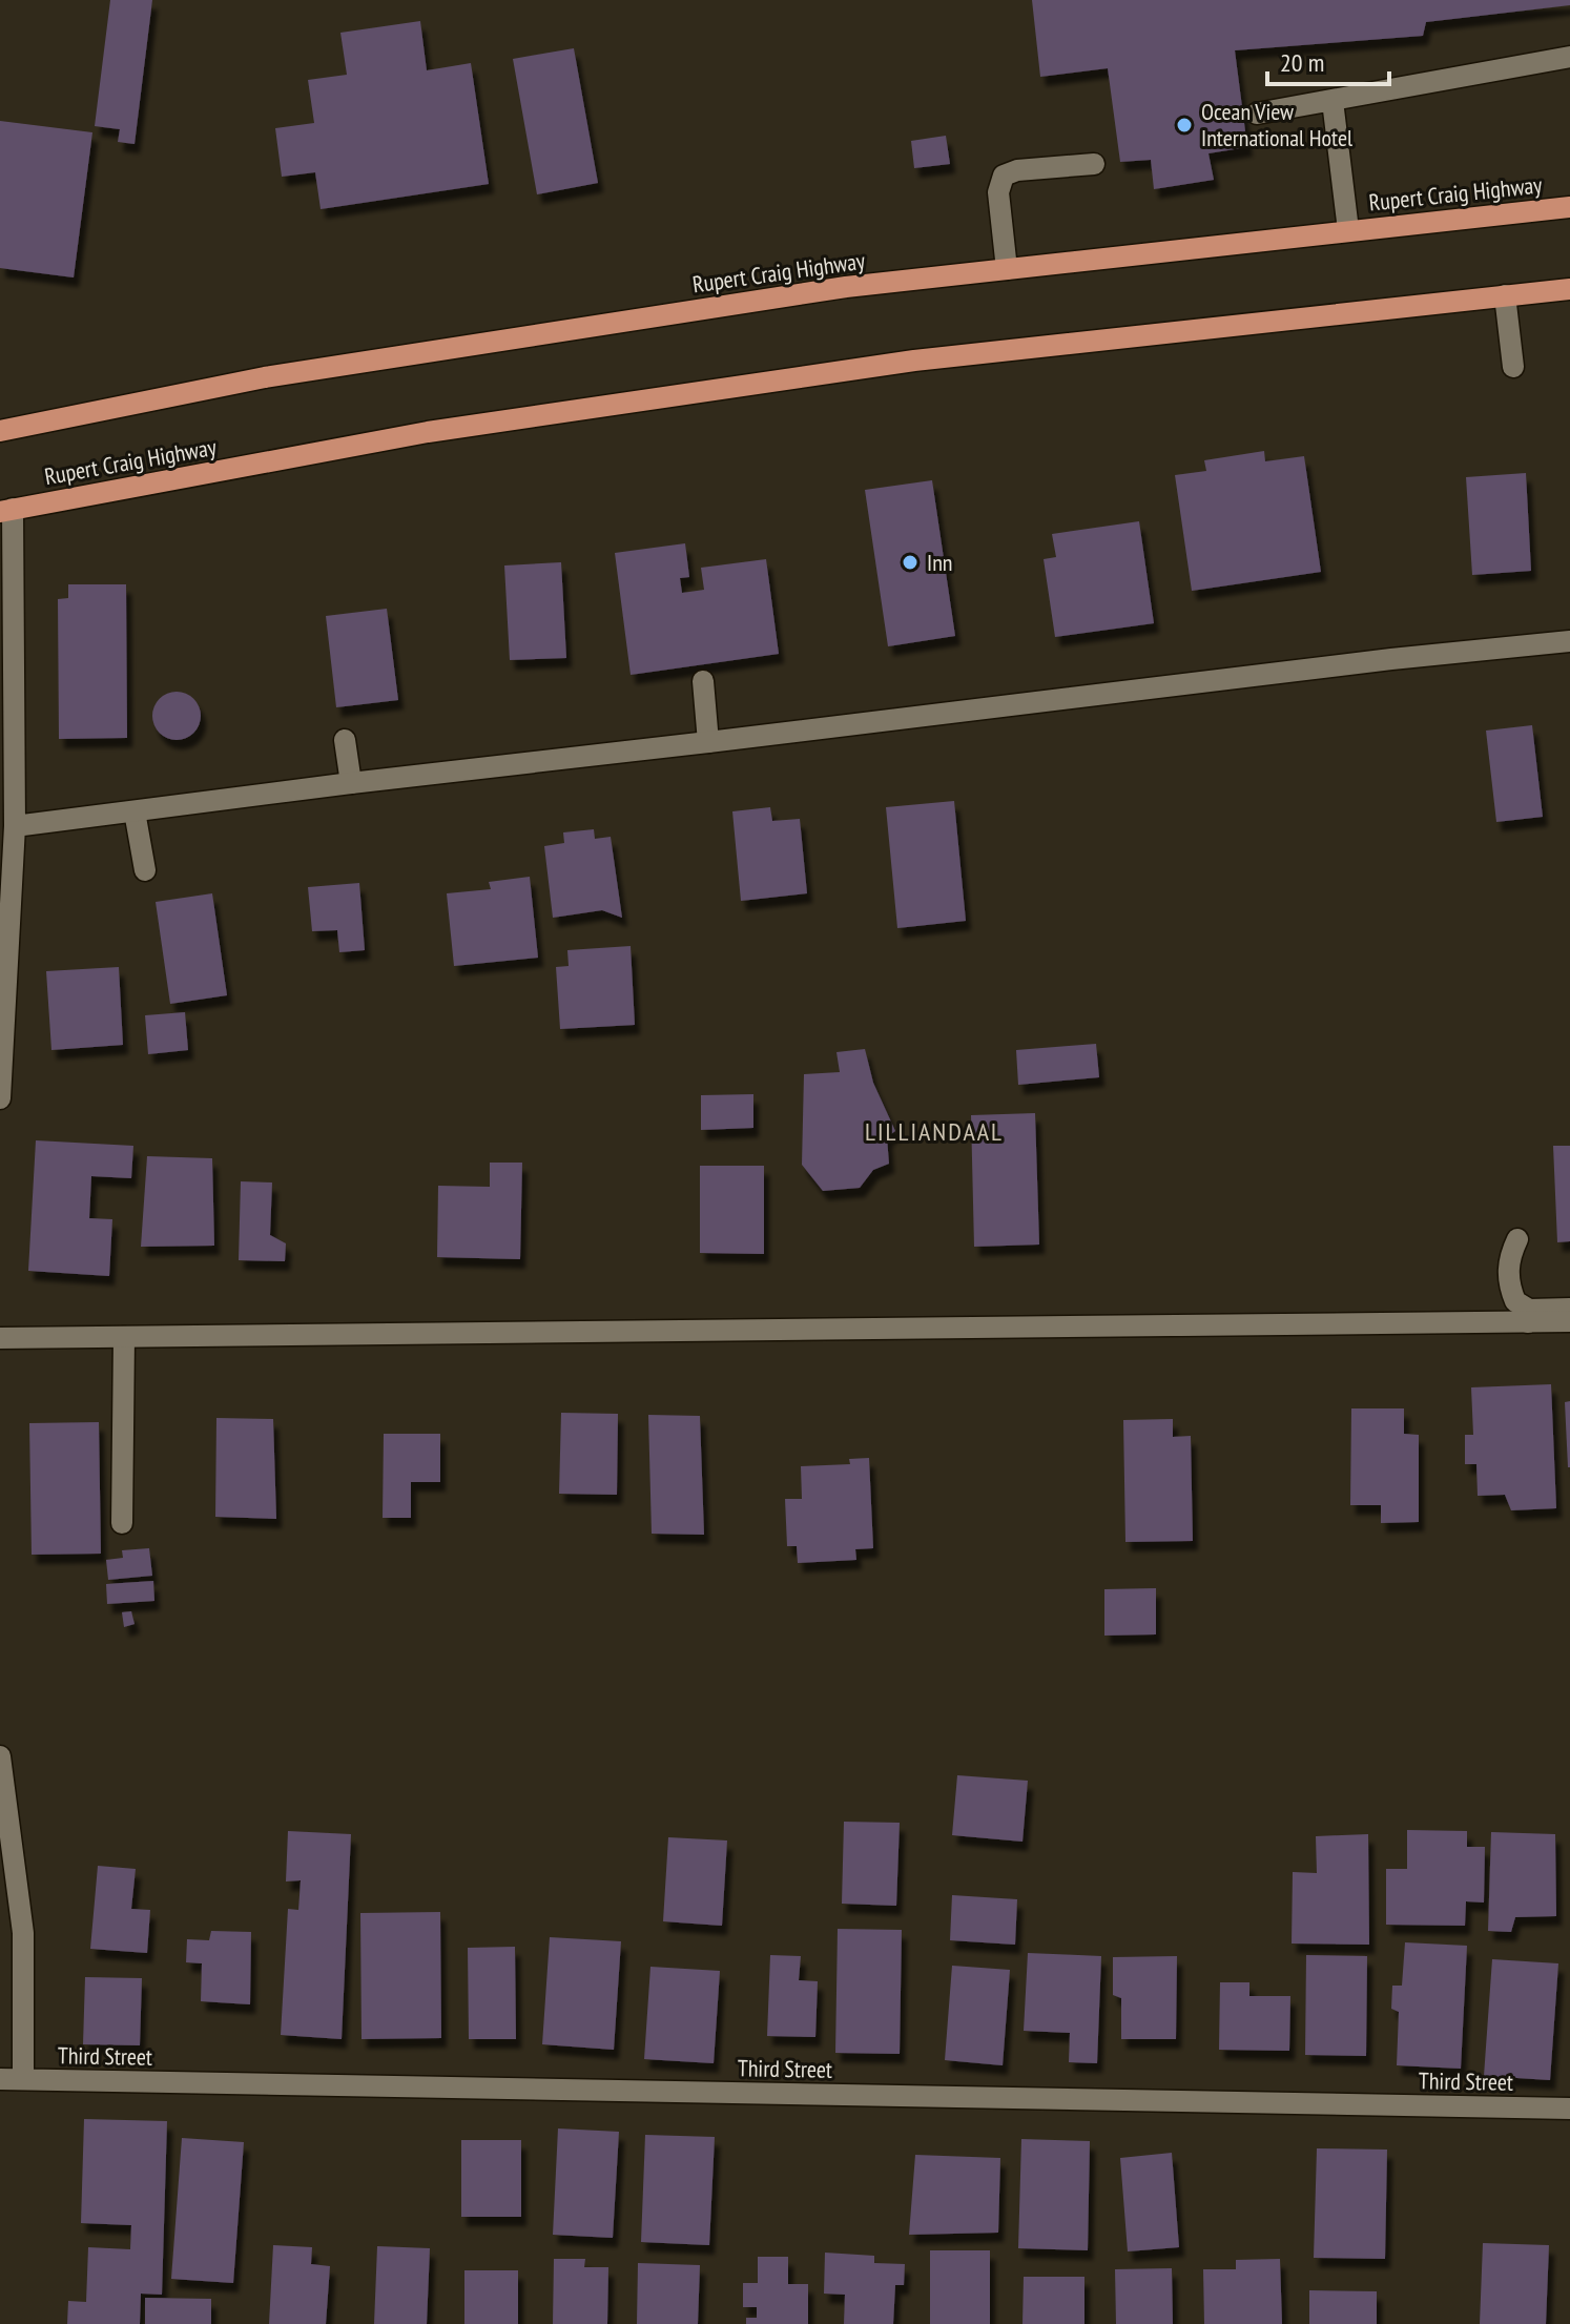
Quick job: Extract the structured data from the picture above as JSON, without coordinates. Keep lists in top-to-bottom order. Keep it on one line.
{"streets":{"main road":["Rupert Craig Highway"],"street":["Third Street"]},"districts":["LILLIANDAAL"],"places":["Ocean View International Hotel","Inn"],"scale_bar":"20 m"}
